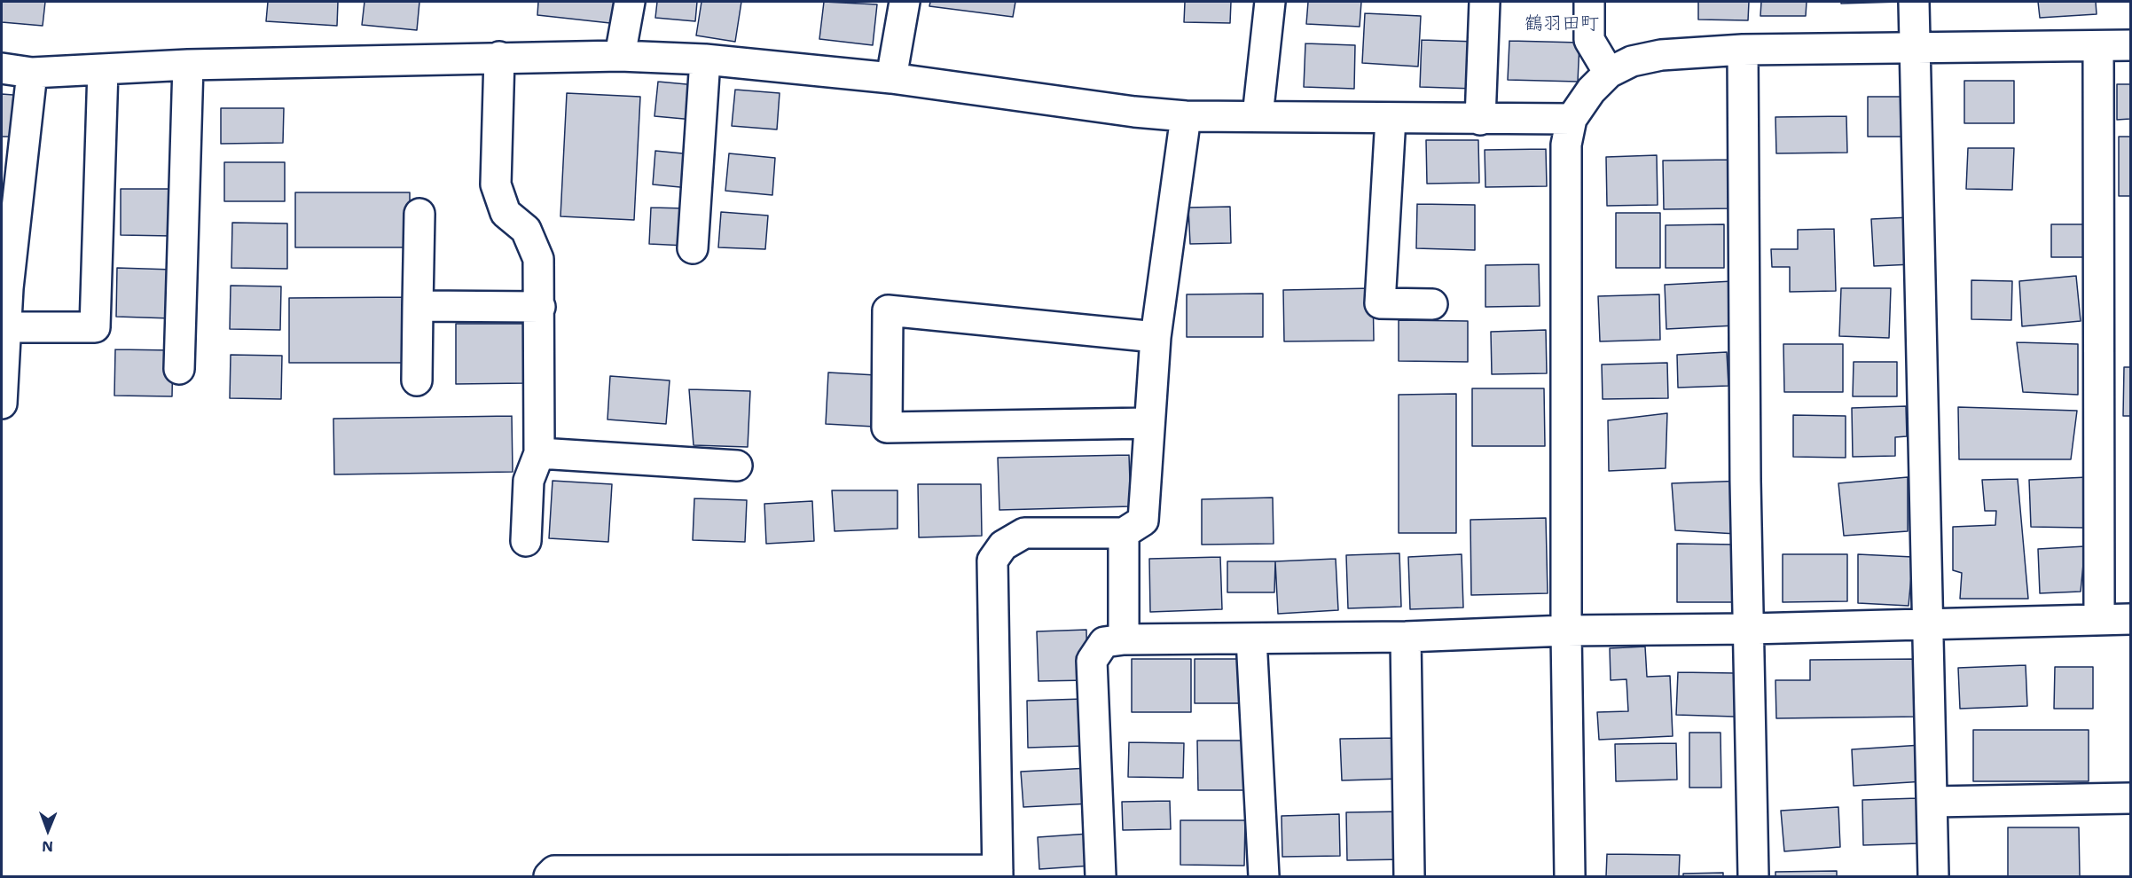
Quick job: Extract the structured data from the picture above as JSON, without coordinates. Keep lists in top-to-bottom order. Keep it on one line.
{"districts":["鶴羽田町"],"north":"bottom"}
